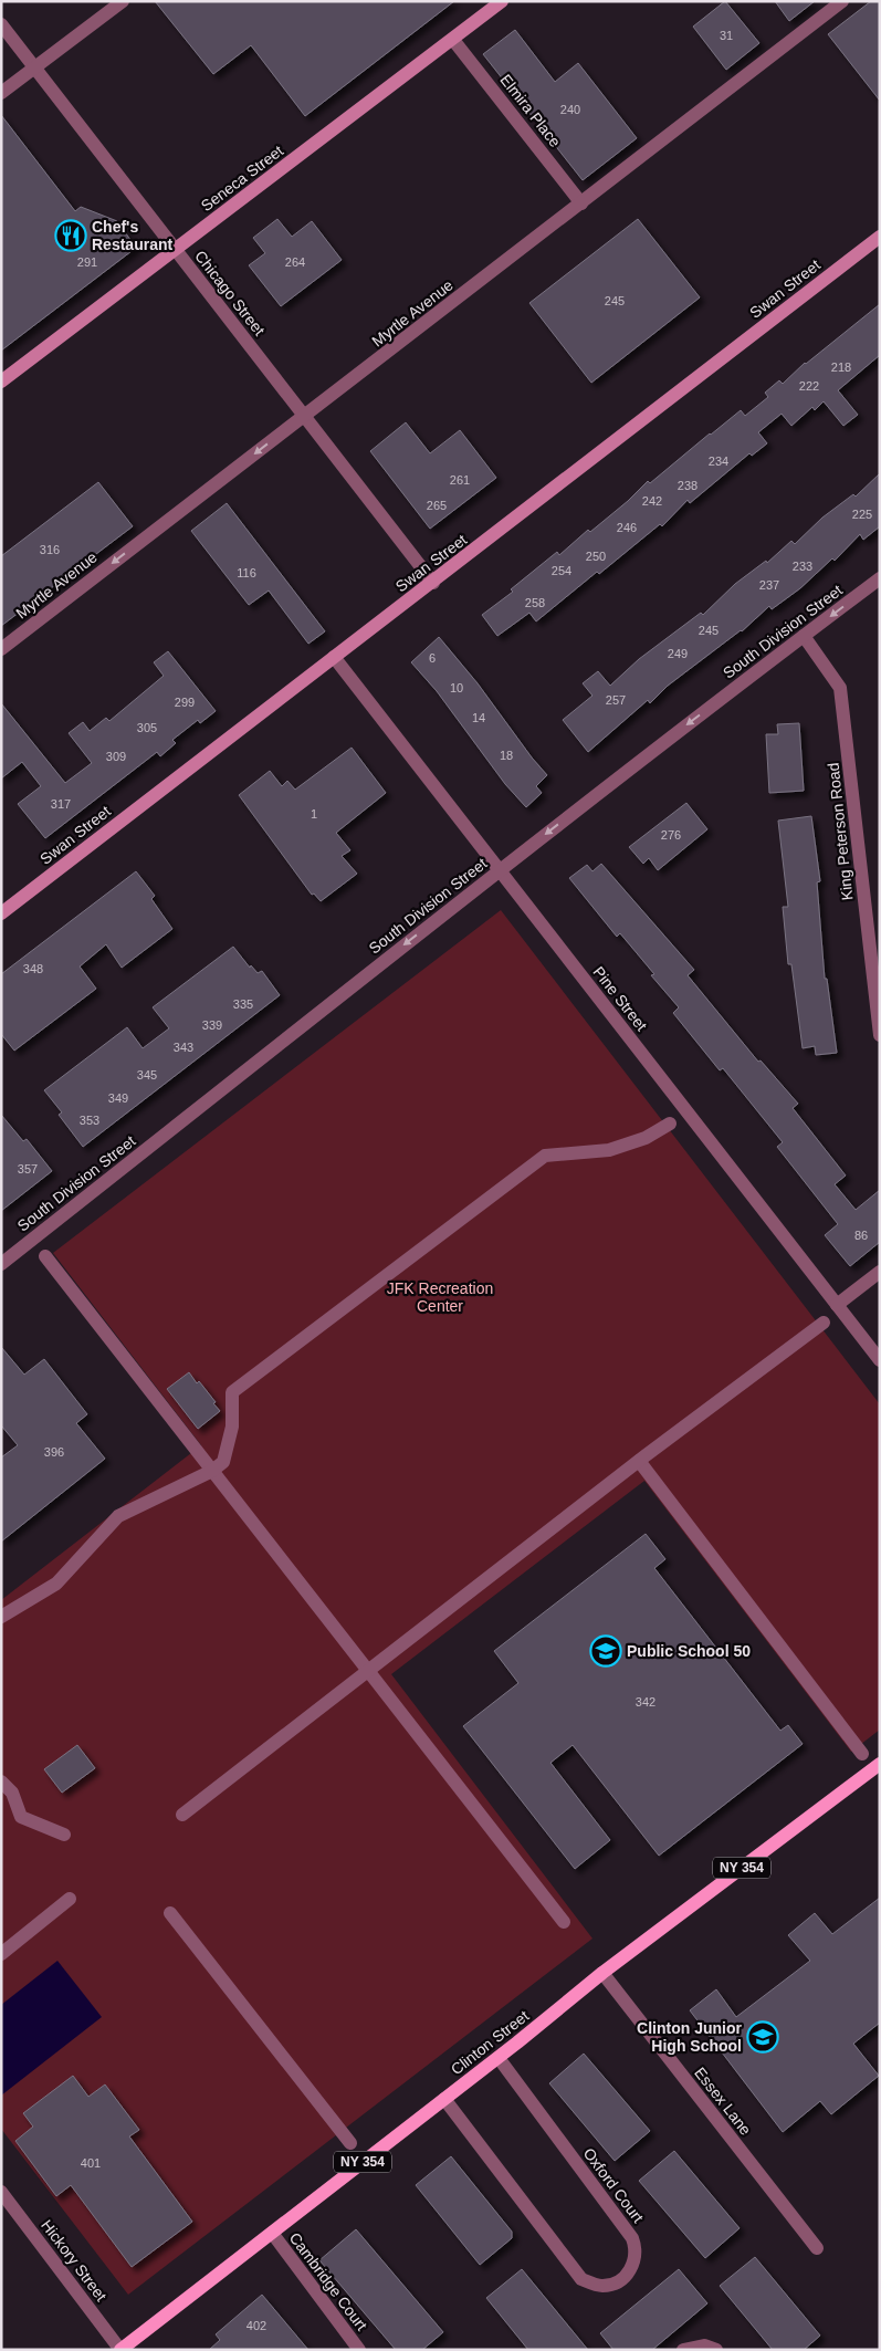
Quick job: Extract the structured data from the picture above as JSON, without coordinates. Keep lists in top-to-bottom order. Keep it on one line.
{"streets":{"main road":["Seneca Street","Swan Street","NY 354","Clinton Street"],"street":["Elmira Place","Chicago Street","Myrtle Avenue","South Division Street","King Peterson Road","Pine Street","Essex Lane","Oxford Court","Hickory Street","Cambridge Court"]},"crossings":[["Elmira Place","Seneca Street"],["Elmira Place","Myrtle Avenue"],["Seneca Street","Chicago Street"],["Swan Street","Chicago Street"],["Swan Street","Pine Street"],["Chicago Street","Myrtle Avenue"],["South Division Street","King Peterson Road"],["South Division Street","Pine Street"],["Clinton Street","Essex Lane"],["Clinton Street","Oxford Court"],["Clinton Street","Hickory Street"],["Clinton Street","Cambridge Court"]],"one_way":["Myrtle Avenue","South Division Street"],"parks":["JFK Recreation Center"],"places":{"restaurant":["Chef's Restaurant"],"school or university":["Public School 50","Clinton Junior High School"]},"house_numbers":["31","240","291","264","245","218","222","234","261","238","242","265","225","246","316","250","233","254","116","237","258","245","249","6","10","257","299","14","305","18","309","317","1","276","348","335","339","343","345","349","353","357","86","396","342","401","402"]}
